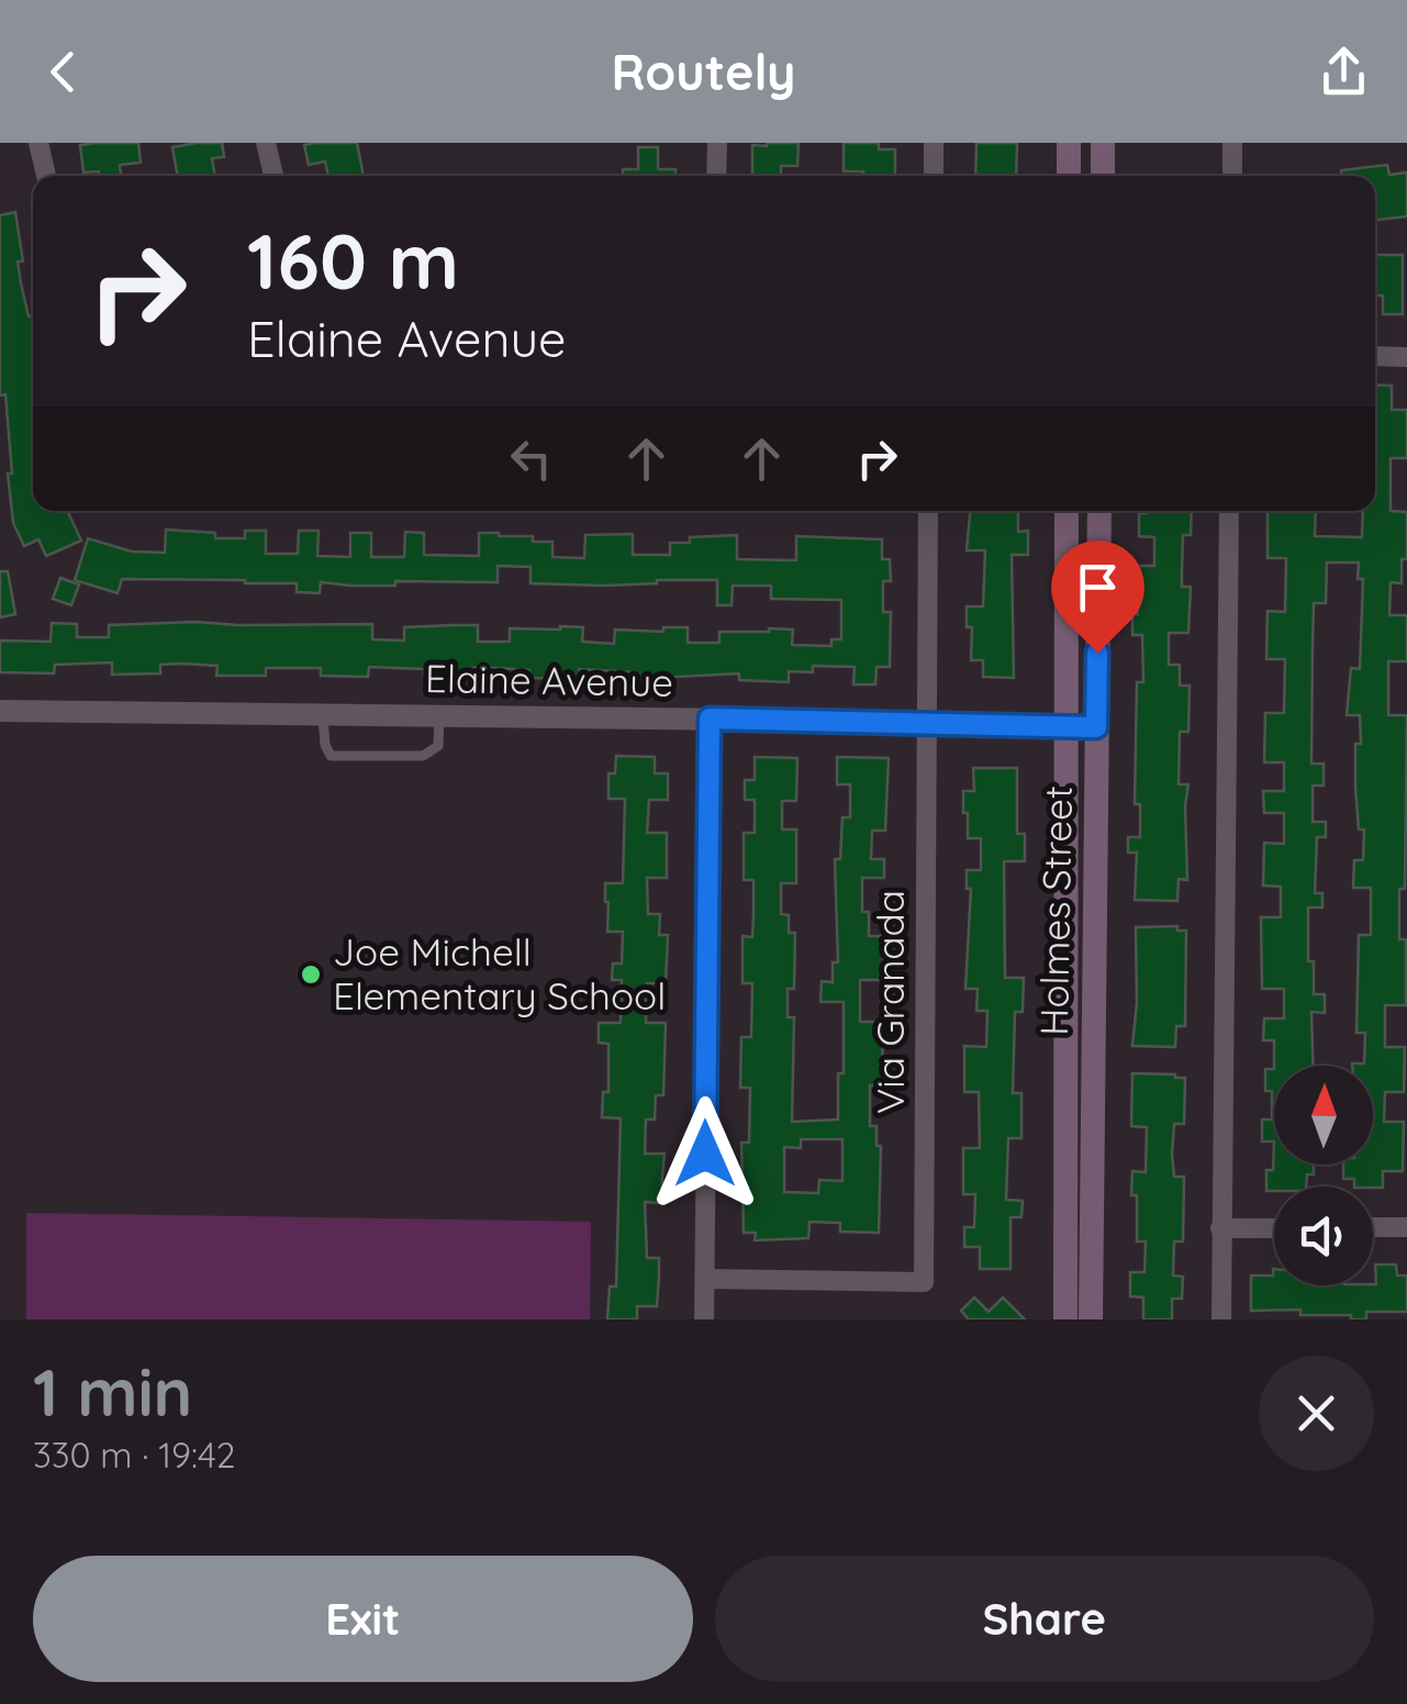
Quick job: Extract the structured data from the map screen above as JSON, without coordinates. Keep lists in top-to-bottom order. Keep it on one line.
{"streets":{"main road":["Holmes Street"],"street":["Elaine Avenue","Via Granada"]},"crossings":[["Elaine Avenue","Holmes Street"],["Elaine Avenue","Via Granada"]],"places":["Joe Michell Elementary School"],"north":"top","page":{"header":"Routely","turn":["160 m","Elaine Avenue"],"heading":["1 min","330 m · 19:42"],"buttons":["Exit","Share"]}}
